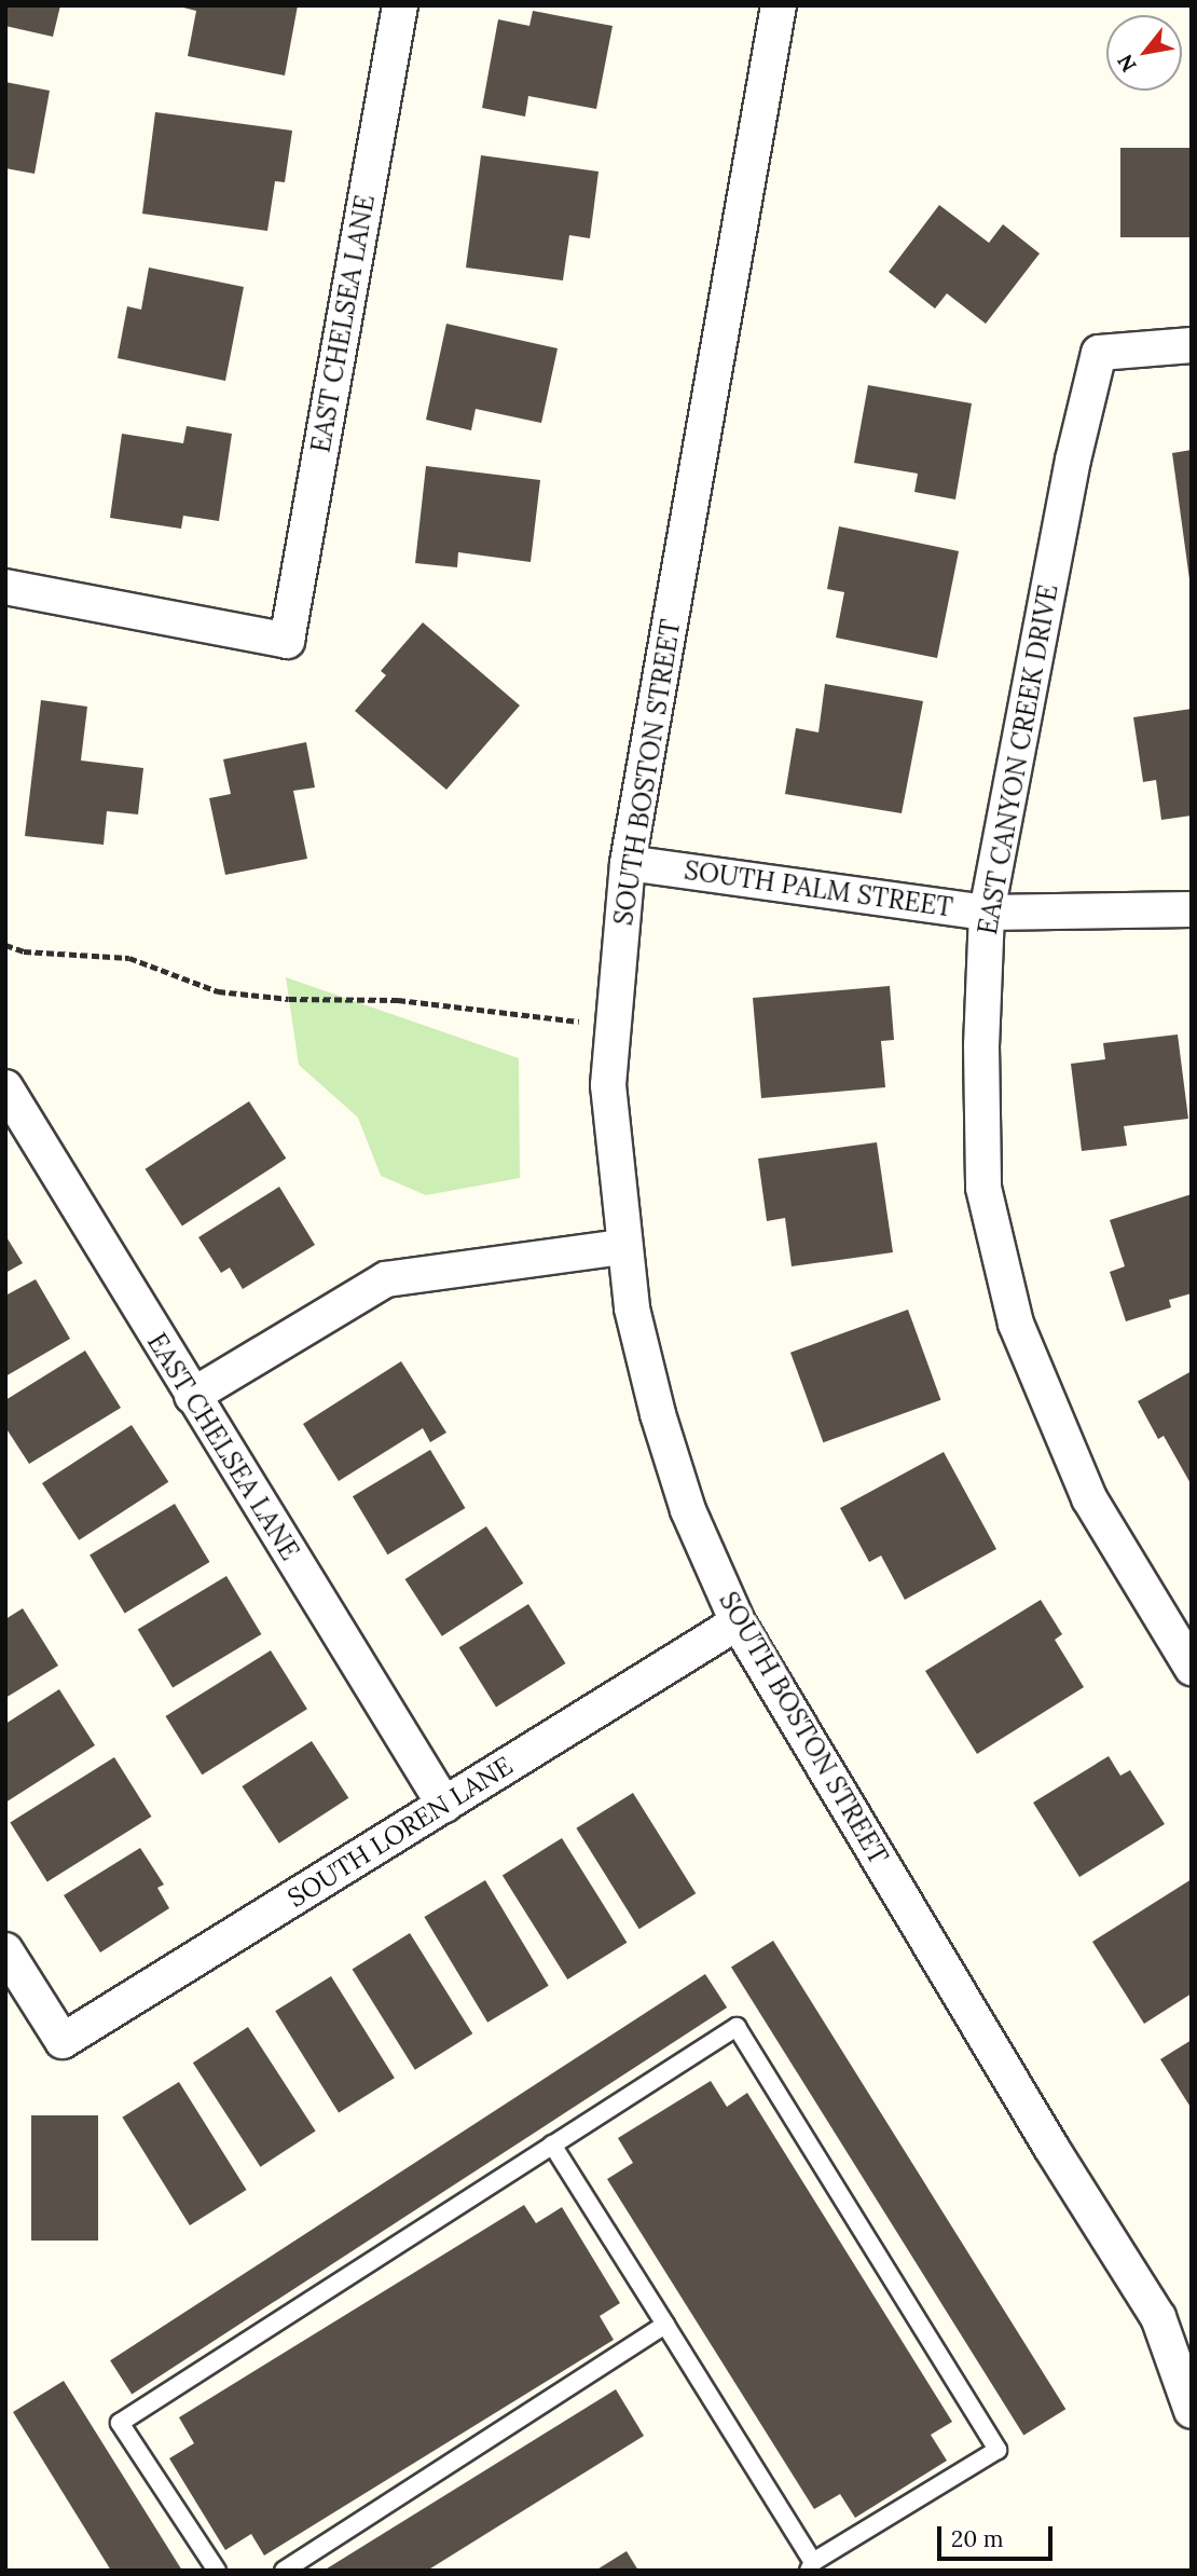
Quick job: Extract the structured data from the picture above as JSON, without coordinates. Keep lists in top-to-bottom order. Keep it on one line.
{"streets":{"street":["EAST CHELSEA LANE","EAST CANYON CREEK DRIVE","SOUTH BOSTON STREET","SOUTH PALM STREET","SOUTH LOREN LANE"]},"crossings":[["EAST CHELSEA LANE","SOUTH LOREN LANE"],["EAST CANYON CREEK DRIVE","SOUTH PALM STREET"],["SOUTH BOSTON STREET","SOUTH PALM STREET"],["SOUTH BOSTON STREET","SOUTH LOREN LANE"]],"scale_bar":"20 m","north":"bottom left"}
